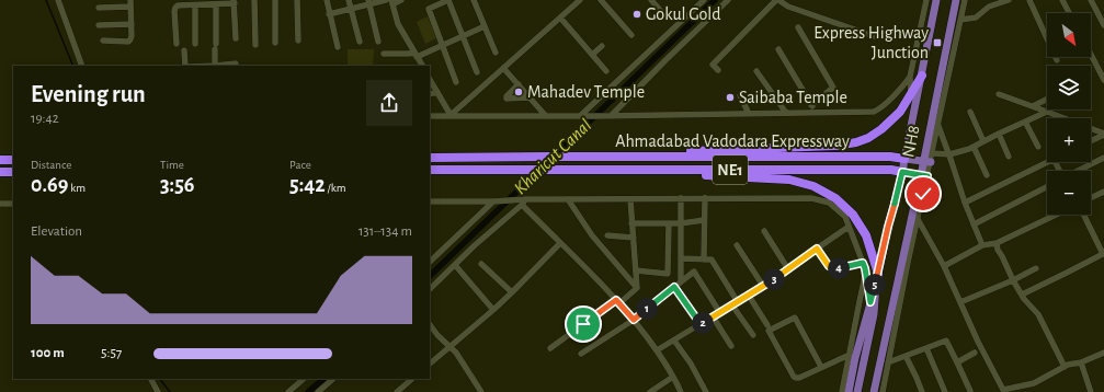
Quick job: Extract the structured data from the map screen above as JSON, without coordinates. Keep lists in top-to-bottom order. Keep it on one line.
{"streets":{"highway":["Ahmadabad Vadodara Expressway","NE1"],"main road":["NH8"]},"crossings":[["Ahmadabad Vadodara Expressway","NH8"]],"water":["Kharicut Canal"],"places":{"other":["Gokul Gold","Mahadev Temple","Saibaba Temple"],"transit":["Express Highway Junction"]},"north":"bottom right","page":{"map_buttons":["+","−"],"heading":["Evening run","19:42"],"stats":[["Distance","0.69 km"],["Time","3:56"],["Pace","5:42 /km"]],"chart":["Elevation","131–134 m"],"pins":["4","3","5","1","2"],"list":[{"name":"100 m","note":"5:57"}]}}
